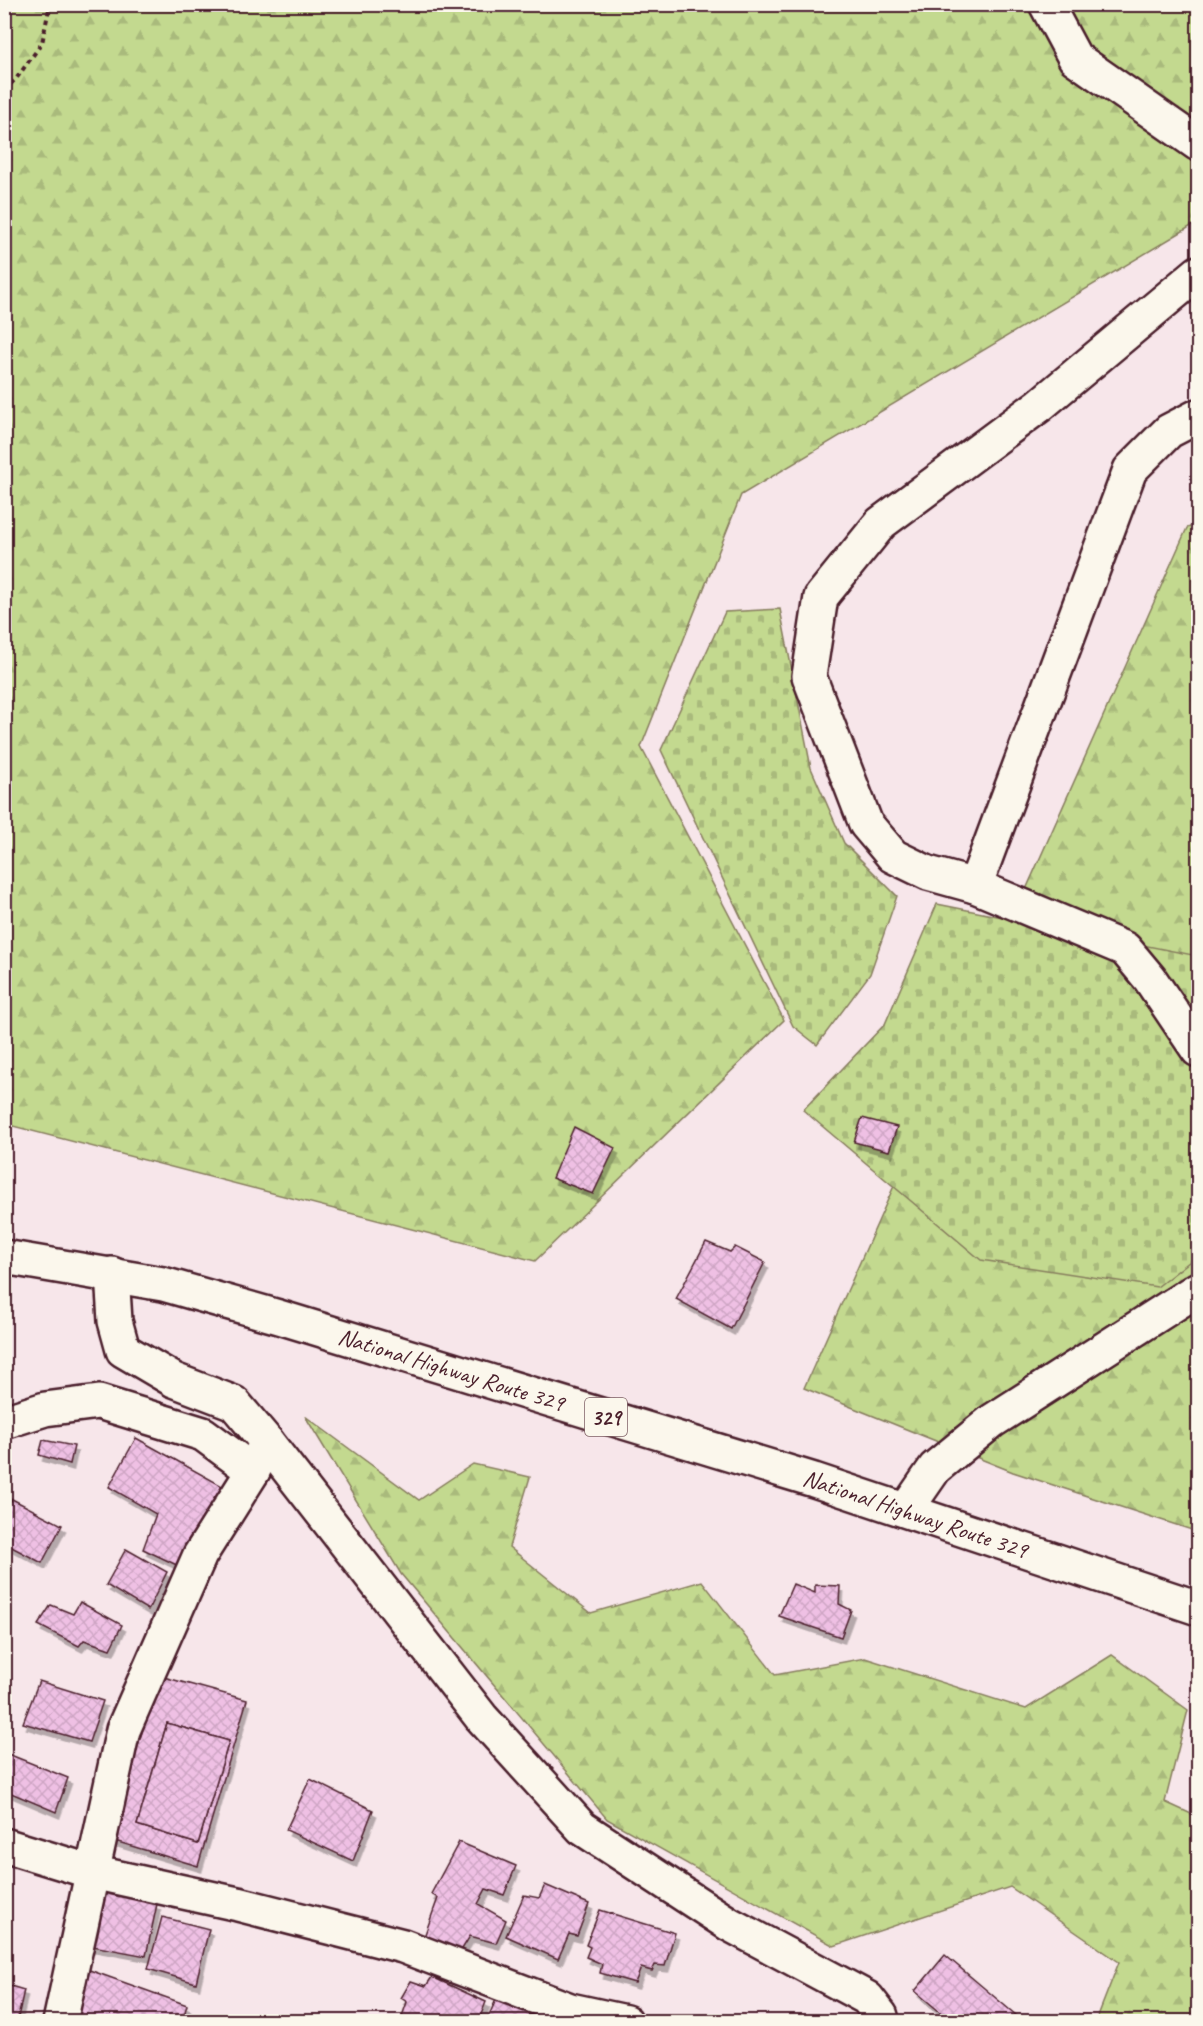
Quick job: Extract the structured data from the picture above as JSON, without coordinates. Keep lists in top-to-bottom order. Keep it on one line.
{"streets":{"main road":["National Highway Route 329","329"]}}
